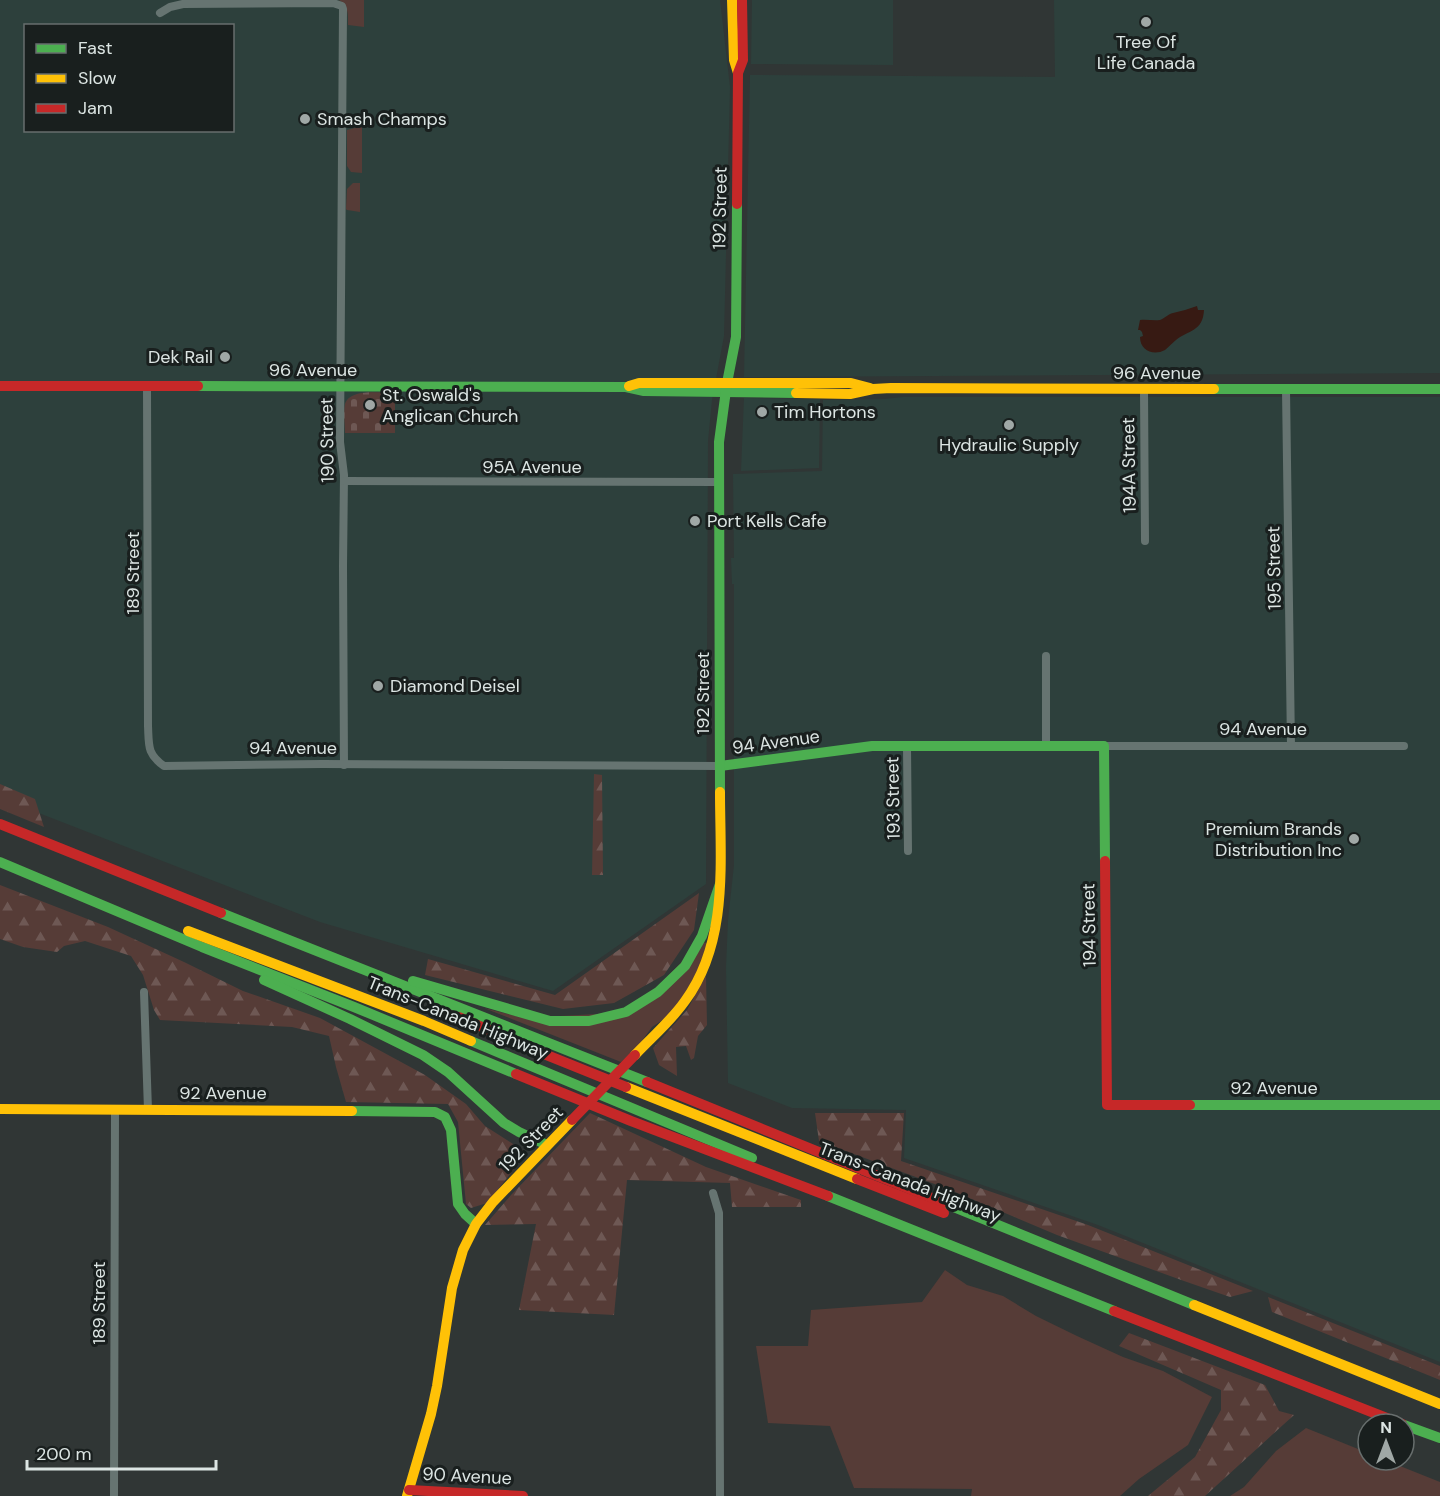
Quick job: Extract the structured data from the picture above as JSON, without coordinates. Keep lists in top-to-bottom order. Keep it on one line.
{"streets":{"main road":["192 Street","96 Avenue","94 Avenue","194 Street","Trans-Canada Highway","92 Avenue","90 Avenue"],"street":["190 Street","194A Street","95A Avenue","195 Street","189 Street","193 Street"]},"crossings":[["192 Street","96 Avenue"],["192 Street","95A Avenue"],["192 Street","94 Avenue"],["192 Street","92 Avenue"],["192 Street","90 Avenue"],["96 Avenue","190 Street"],["96 Avenue","194A Street"],["96 Avenue","195 Street"],["96 Avenue","189 Street"],["190 Street","95A Avenue"],["190 Street","94 Avenue"],["195 Street","94 Avenue"],["189 Street","94 Avenue"],["189 Street","92 Avenue"],["94 Avenue","193 Street"],["94 Avenue","194 Street"],["194 Street","92 Avenue"]],"places":["Tree Of Life Canada","Smash Champs","Dek Rail","St. Oswald's Anglican Church","Tim Hortons","Hydraulic Supply","Port Kells Cafe","Diamond Deisel","Premium Brands Distribution Inc"],"legend":["Fast","Slow","Jam"],"scale_bar":"200 m","north":"top"}
